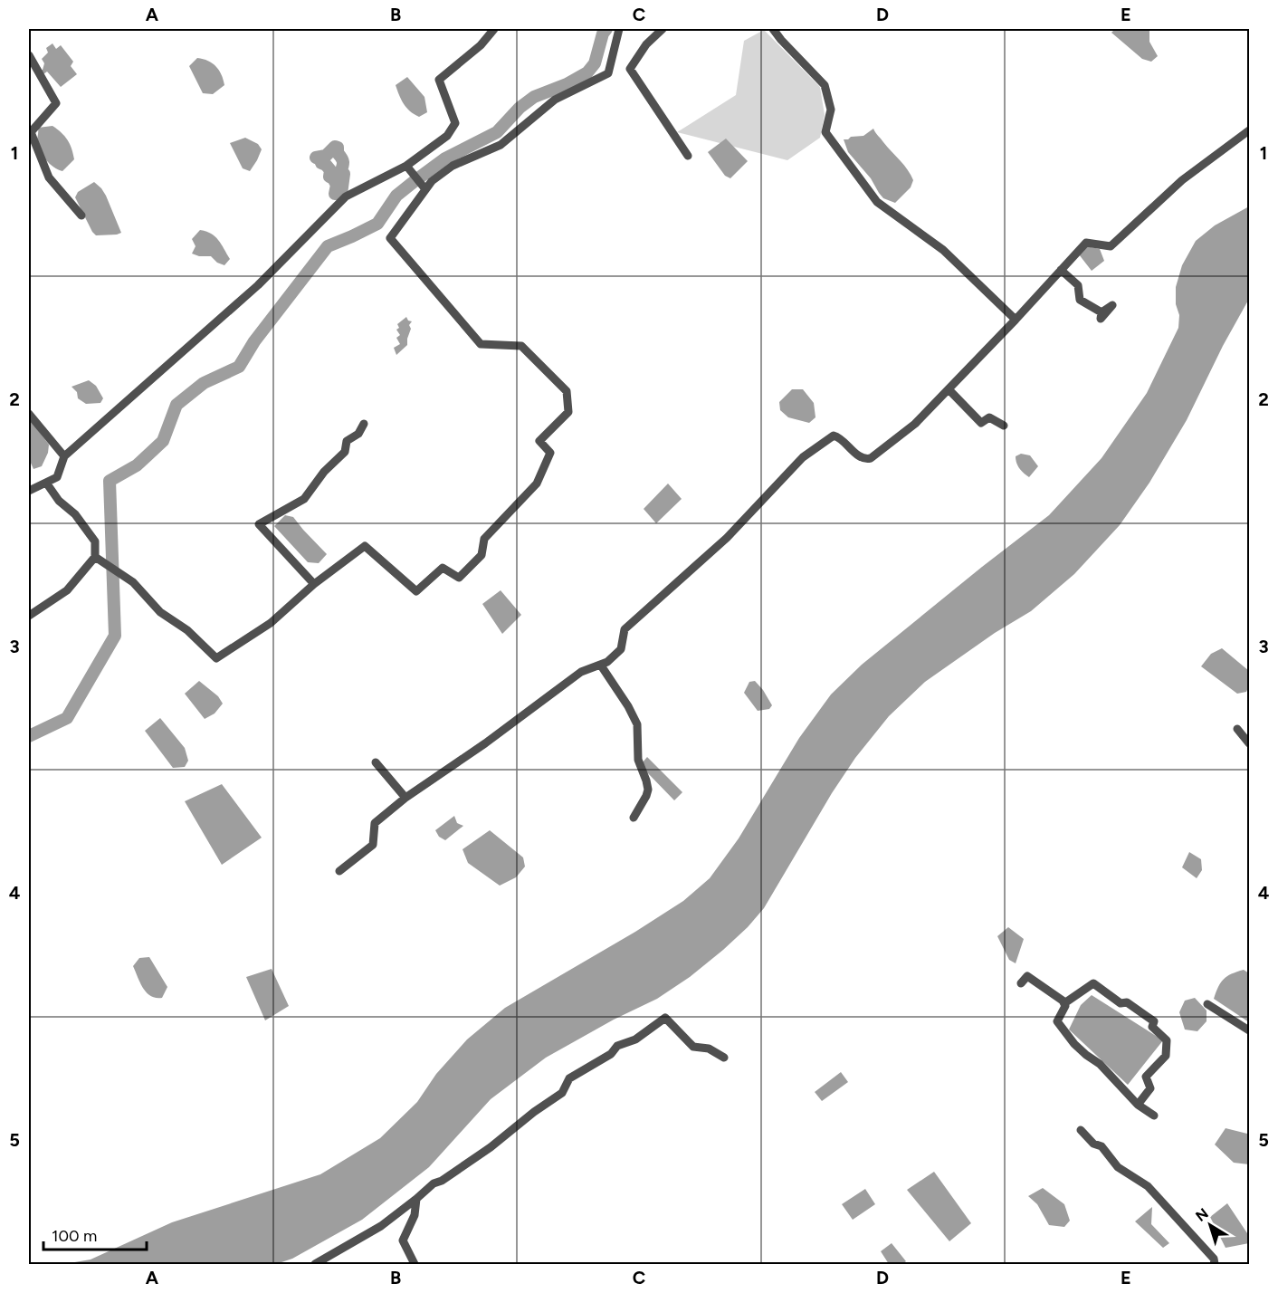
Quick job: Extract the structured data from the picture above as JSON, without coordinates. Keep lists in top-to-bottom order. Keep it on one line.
{"scale_bar":"100 m","north":"top left","grid":{"columns":["A","B","C","D","E"],"rows":["1","2","3","4","5"]}}
